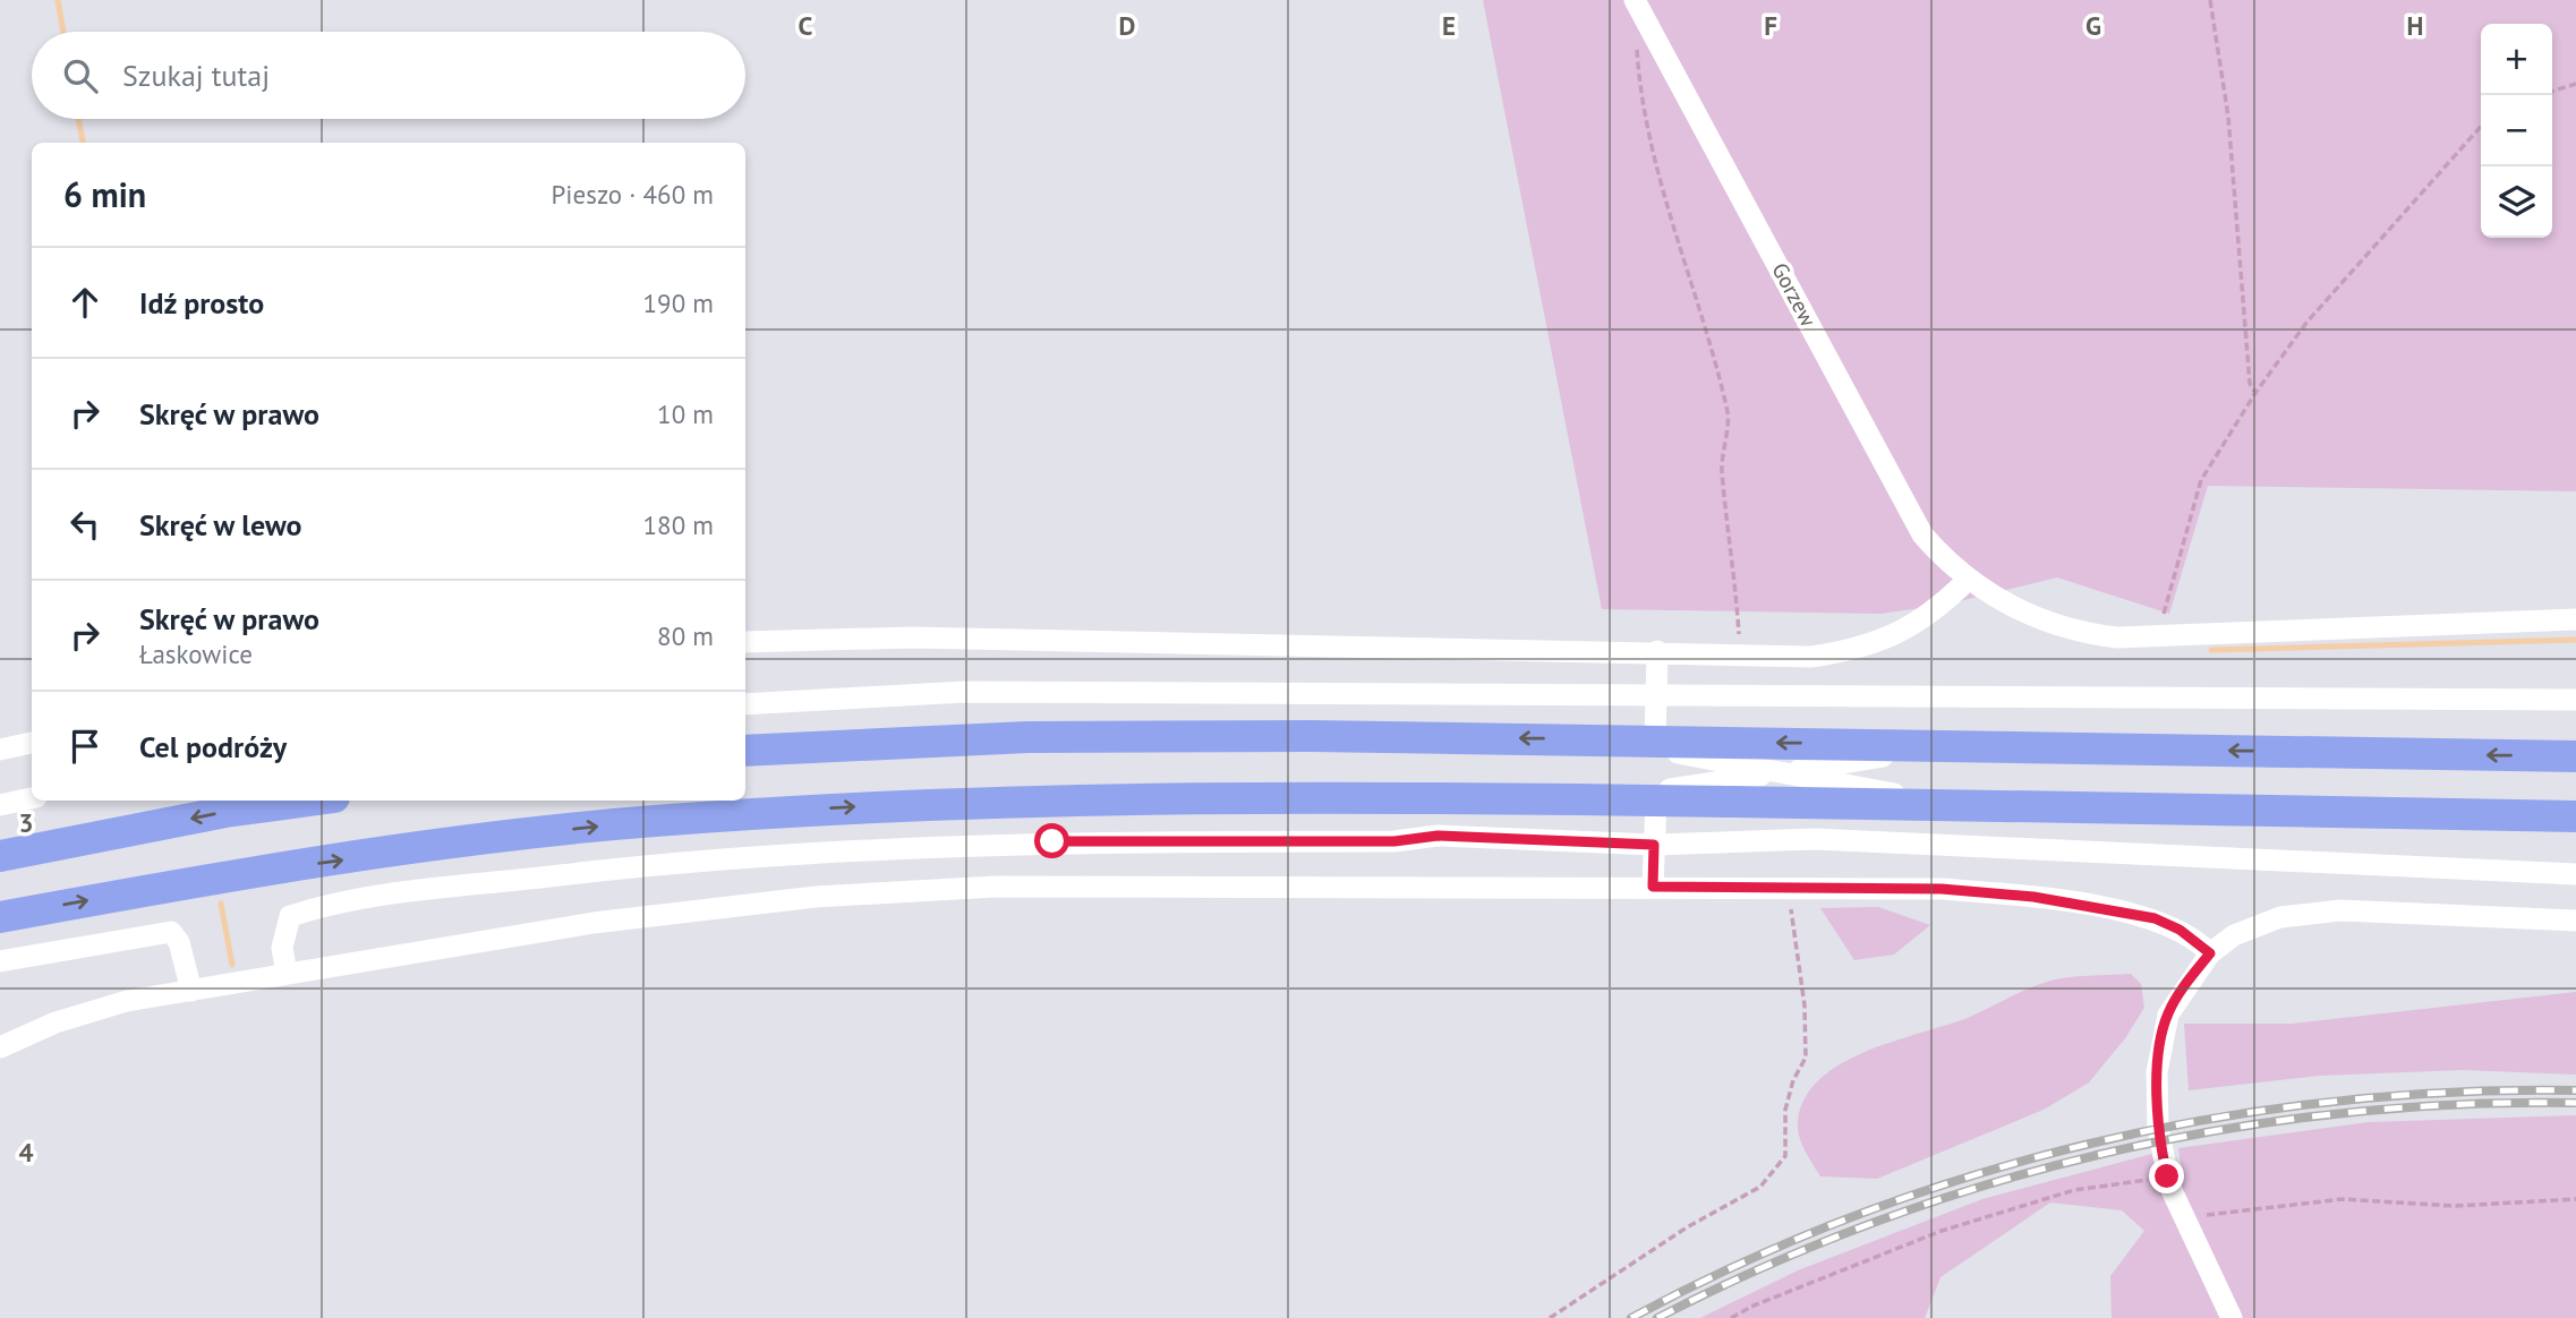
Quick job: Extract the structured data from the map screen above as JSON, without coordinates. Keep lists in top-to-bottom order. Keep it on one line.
{"streets":{"street":["Gorzew"]},"page":{"map_buttons":["+","−"],"search":"Szukaj tutaj","heading":["6 min","Pieszo · 460 m"],"list":[["Idź prosto","190 m"],["Skręć w prawo","10 m"],["Skręć w lewo","180 m"],["Skręć w prawo","Łaskowice","80 m"],"Cel podróży"]},"grid":{"columns":["C","D","E","F","G","H"],"rows":["3","4"]}}
